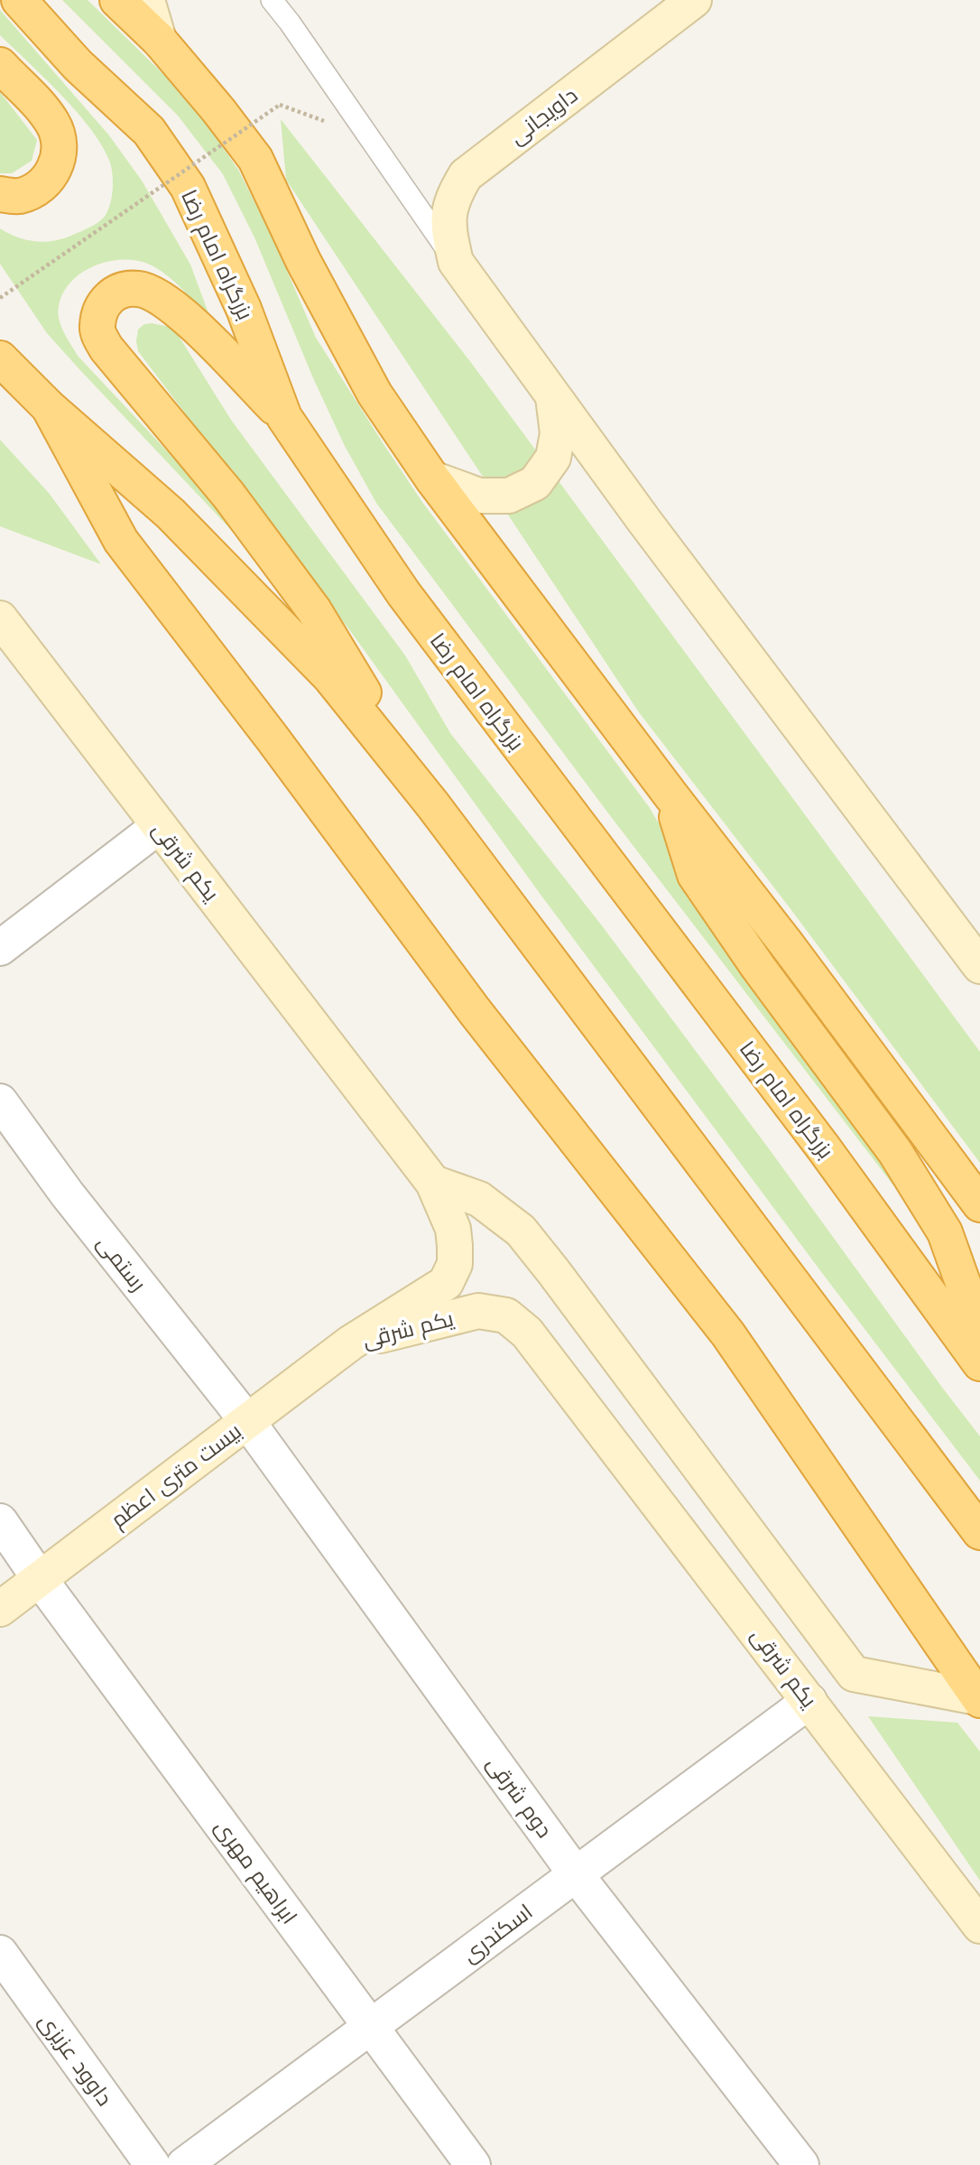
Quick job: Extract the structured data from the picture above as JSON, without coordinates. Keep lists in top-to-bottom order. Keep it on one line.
{"streets":{"highway":["بزرگراه امام رضا"],"main road":["داویجانی","یکم شرقی","بیست متری اعظم"],"street":["رستمی","دوم شرقی","ابراهیم مهری","اسکندری","داوود عزیزی"]},"crossings":[["یکم شرقی","بیست متری اعظم"],["یکم شرقی","اسکندری"],["رستمی","بیست متری اعظم"],["رستمی","دوم شرقی"],["بیست متری اعظم","دوم شرقی"],["بیست متری اعظم","ابراهیم مهری"],["دوم شرقی","اسکندری"],["ابراهیم مهری","اسکندری"]]}
